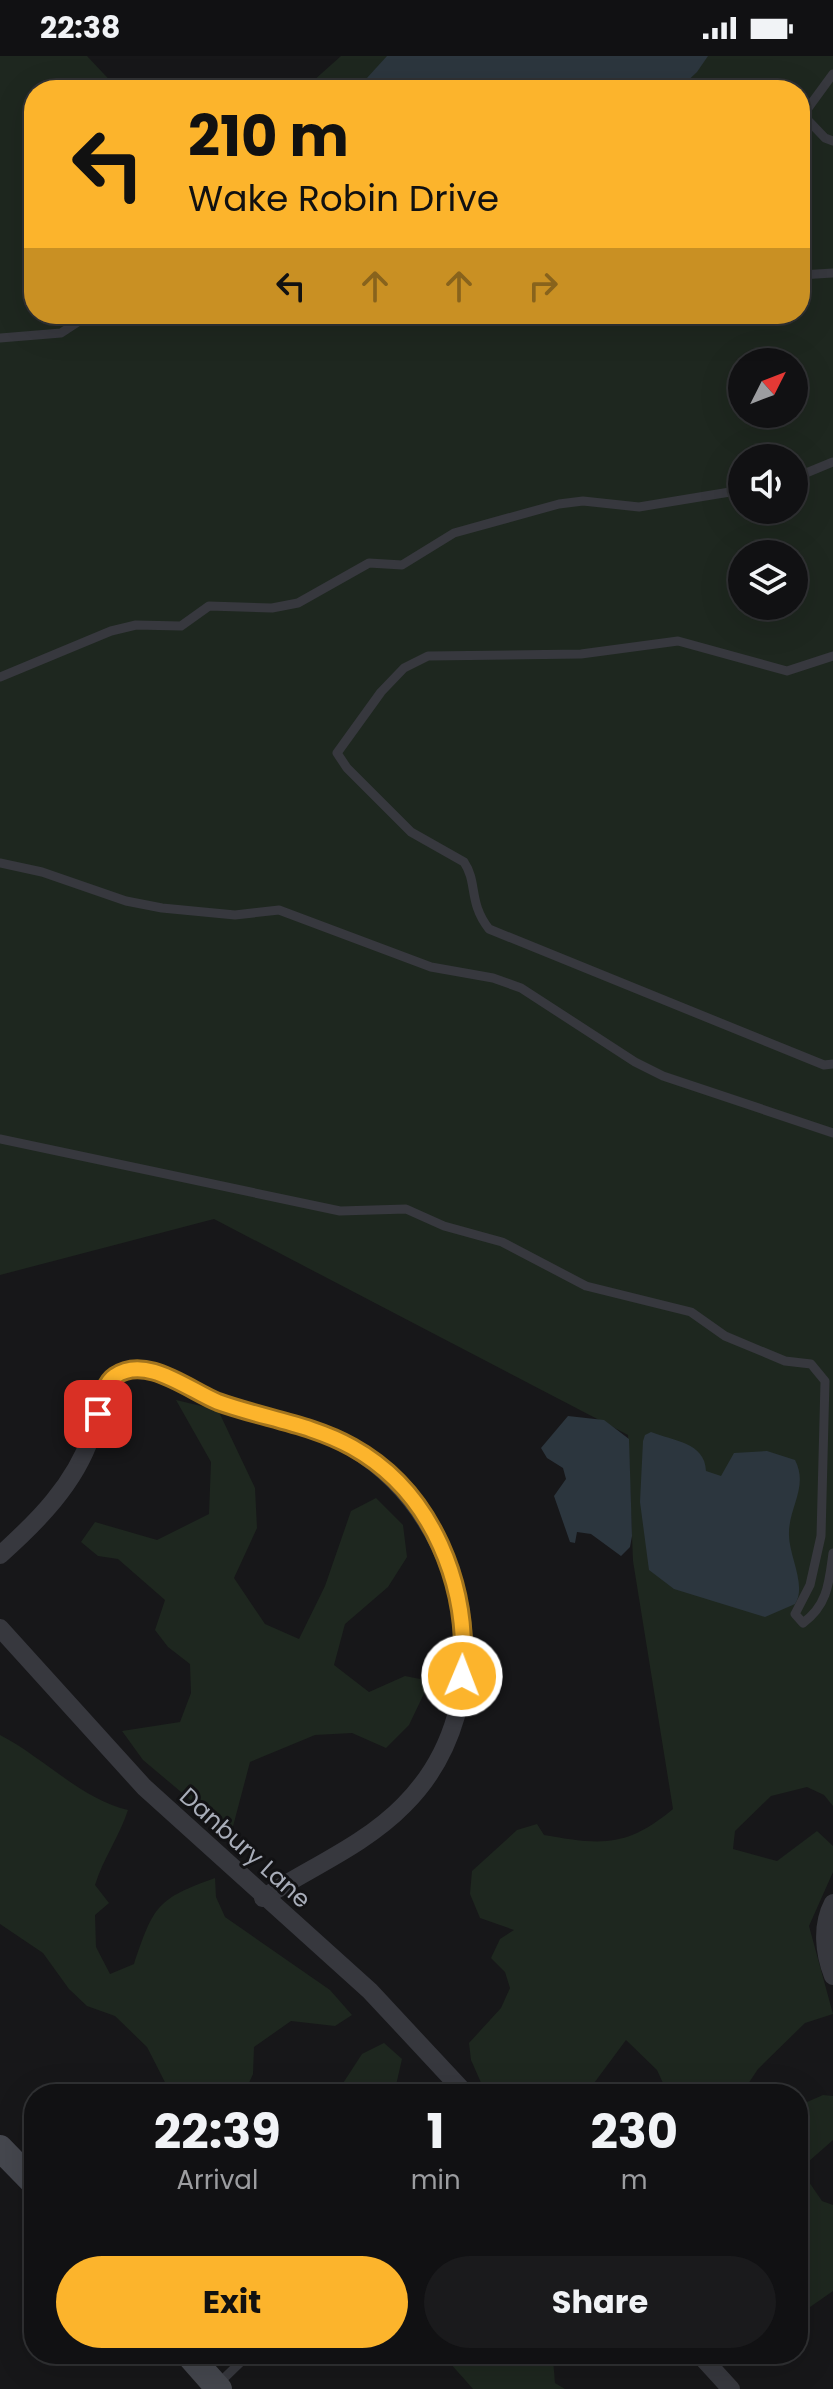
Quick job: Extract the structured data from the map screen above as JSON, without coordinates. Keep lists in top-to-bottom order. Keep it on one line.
{"streets":{"street":["Danbury Lane"]},"north":"top right","page":{"status":"22:38","turn":["210 m","Wake Robin Drive"],"eta":["22:39","Arrival","1","min","230","m"],"buttons":["Exit","Share"]}}
